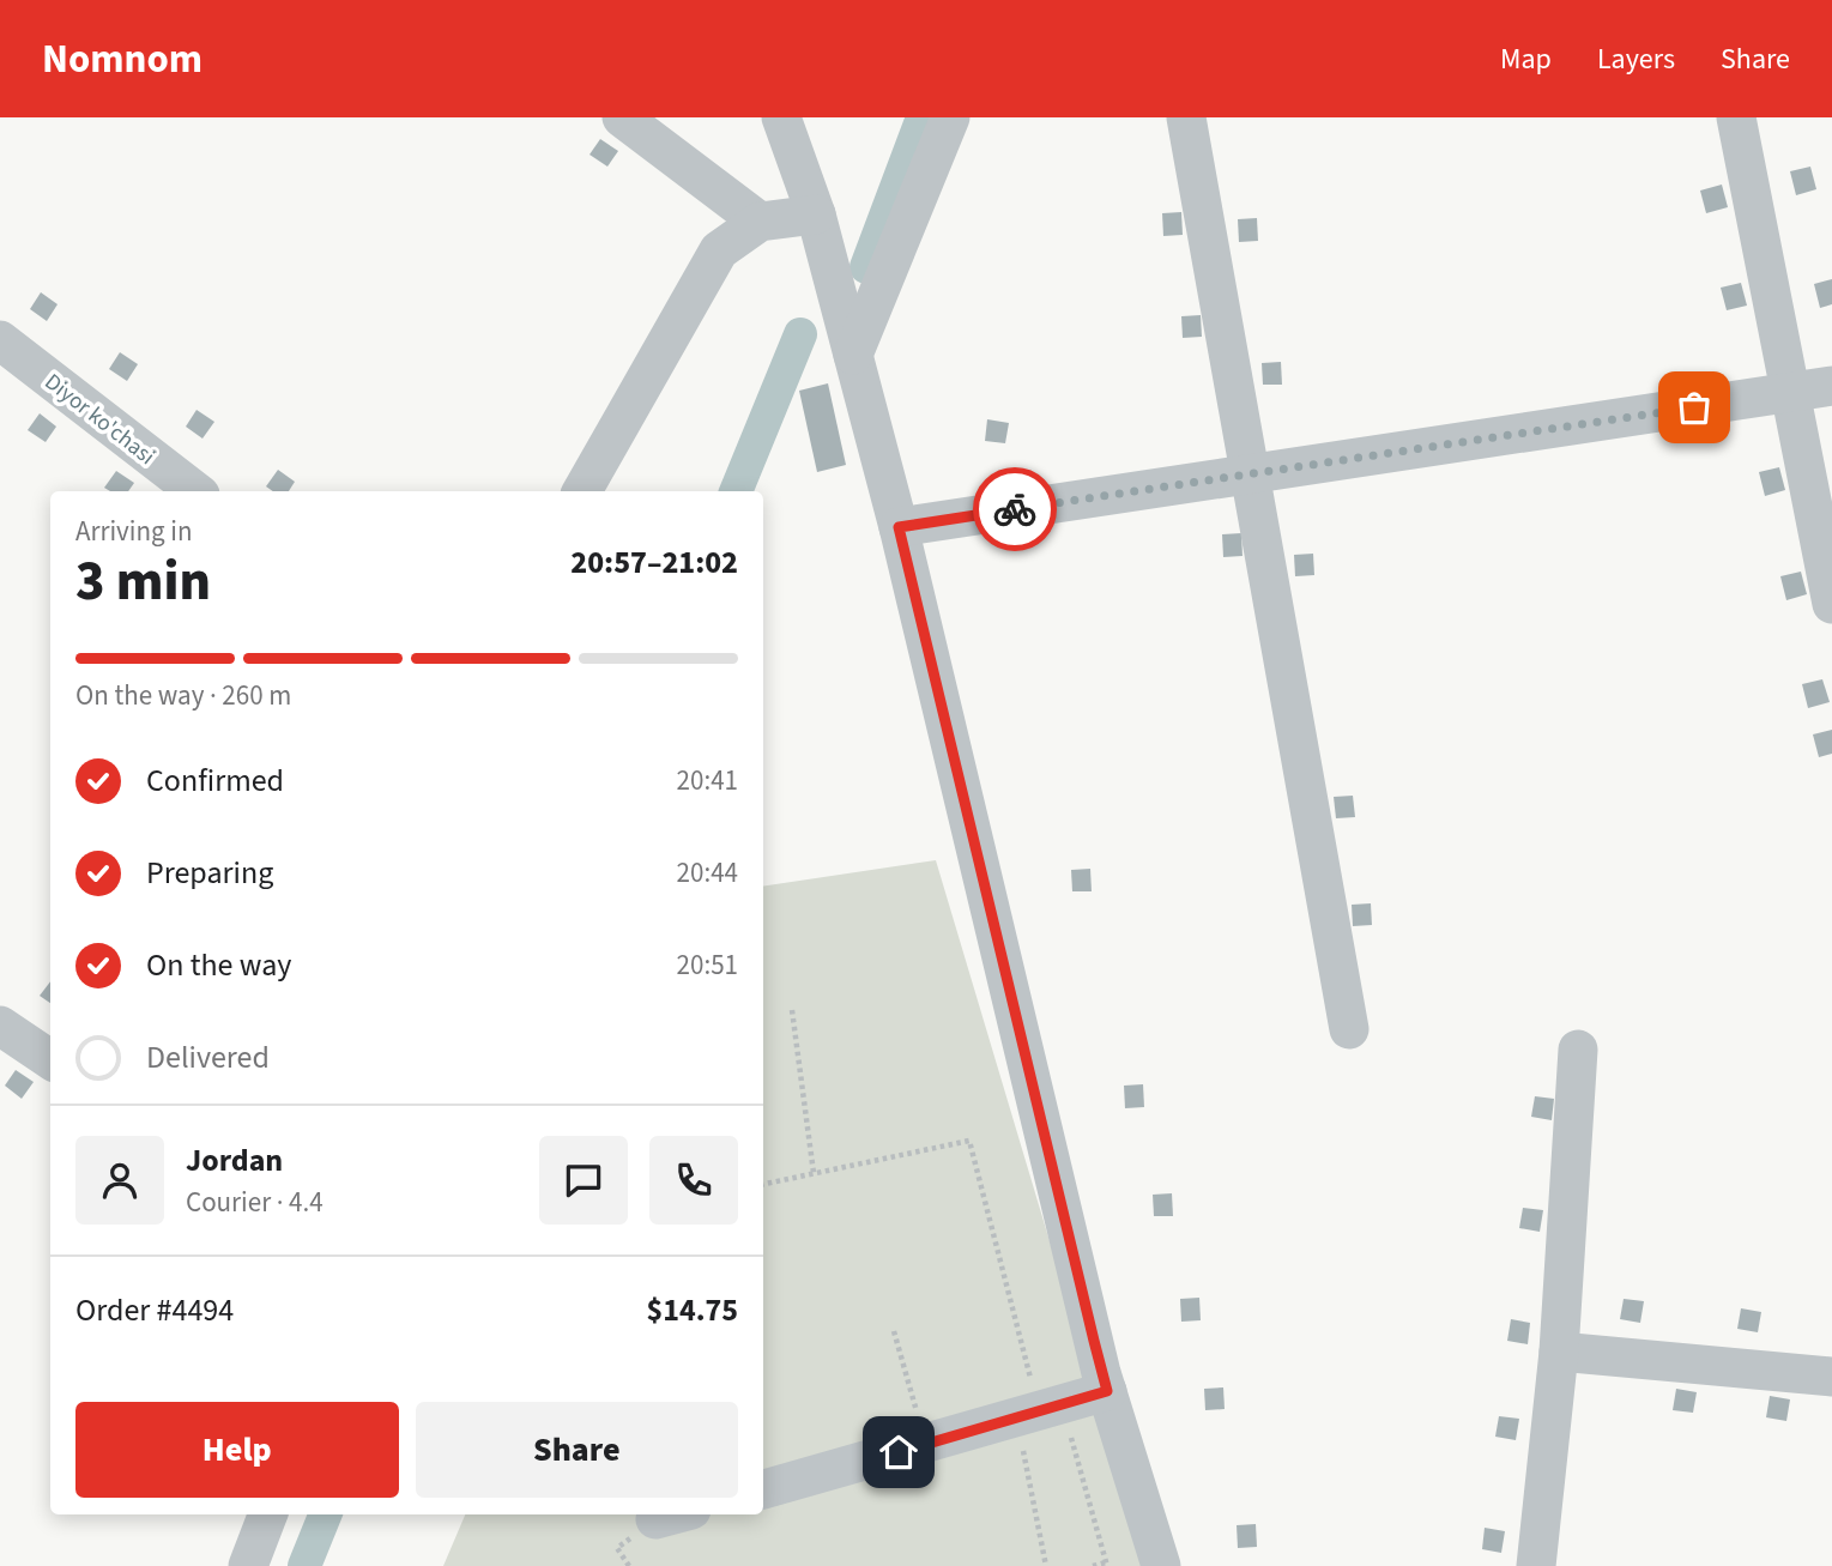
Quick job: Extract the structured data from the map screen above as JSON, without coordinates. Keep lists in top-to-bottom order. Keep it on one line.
{"streets":{"street":["Diyor ko'chasi"]},"page":{"header":"Nomnom","nav":["Map","Layers","Share"],"heading":["3 min","Arriving in","20:57–21:02"],"panel":["Jordan","Courier · 4.4","Order #4494","$14.75"],"bar":"On the way · 260 m","list":[["Confirmed","20:41"],["Preparing","20:44"],["On the way","20:51"],"Delivered"],"buttons":["Help","Share"]}}
